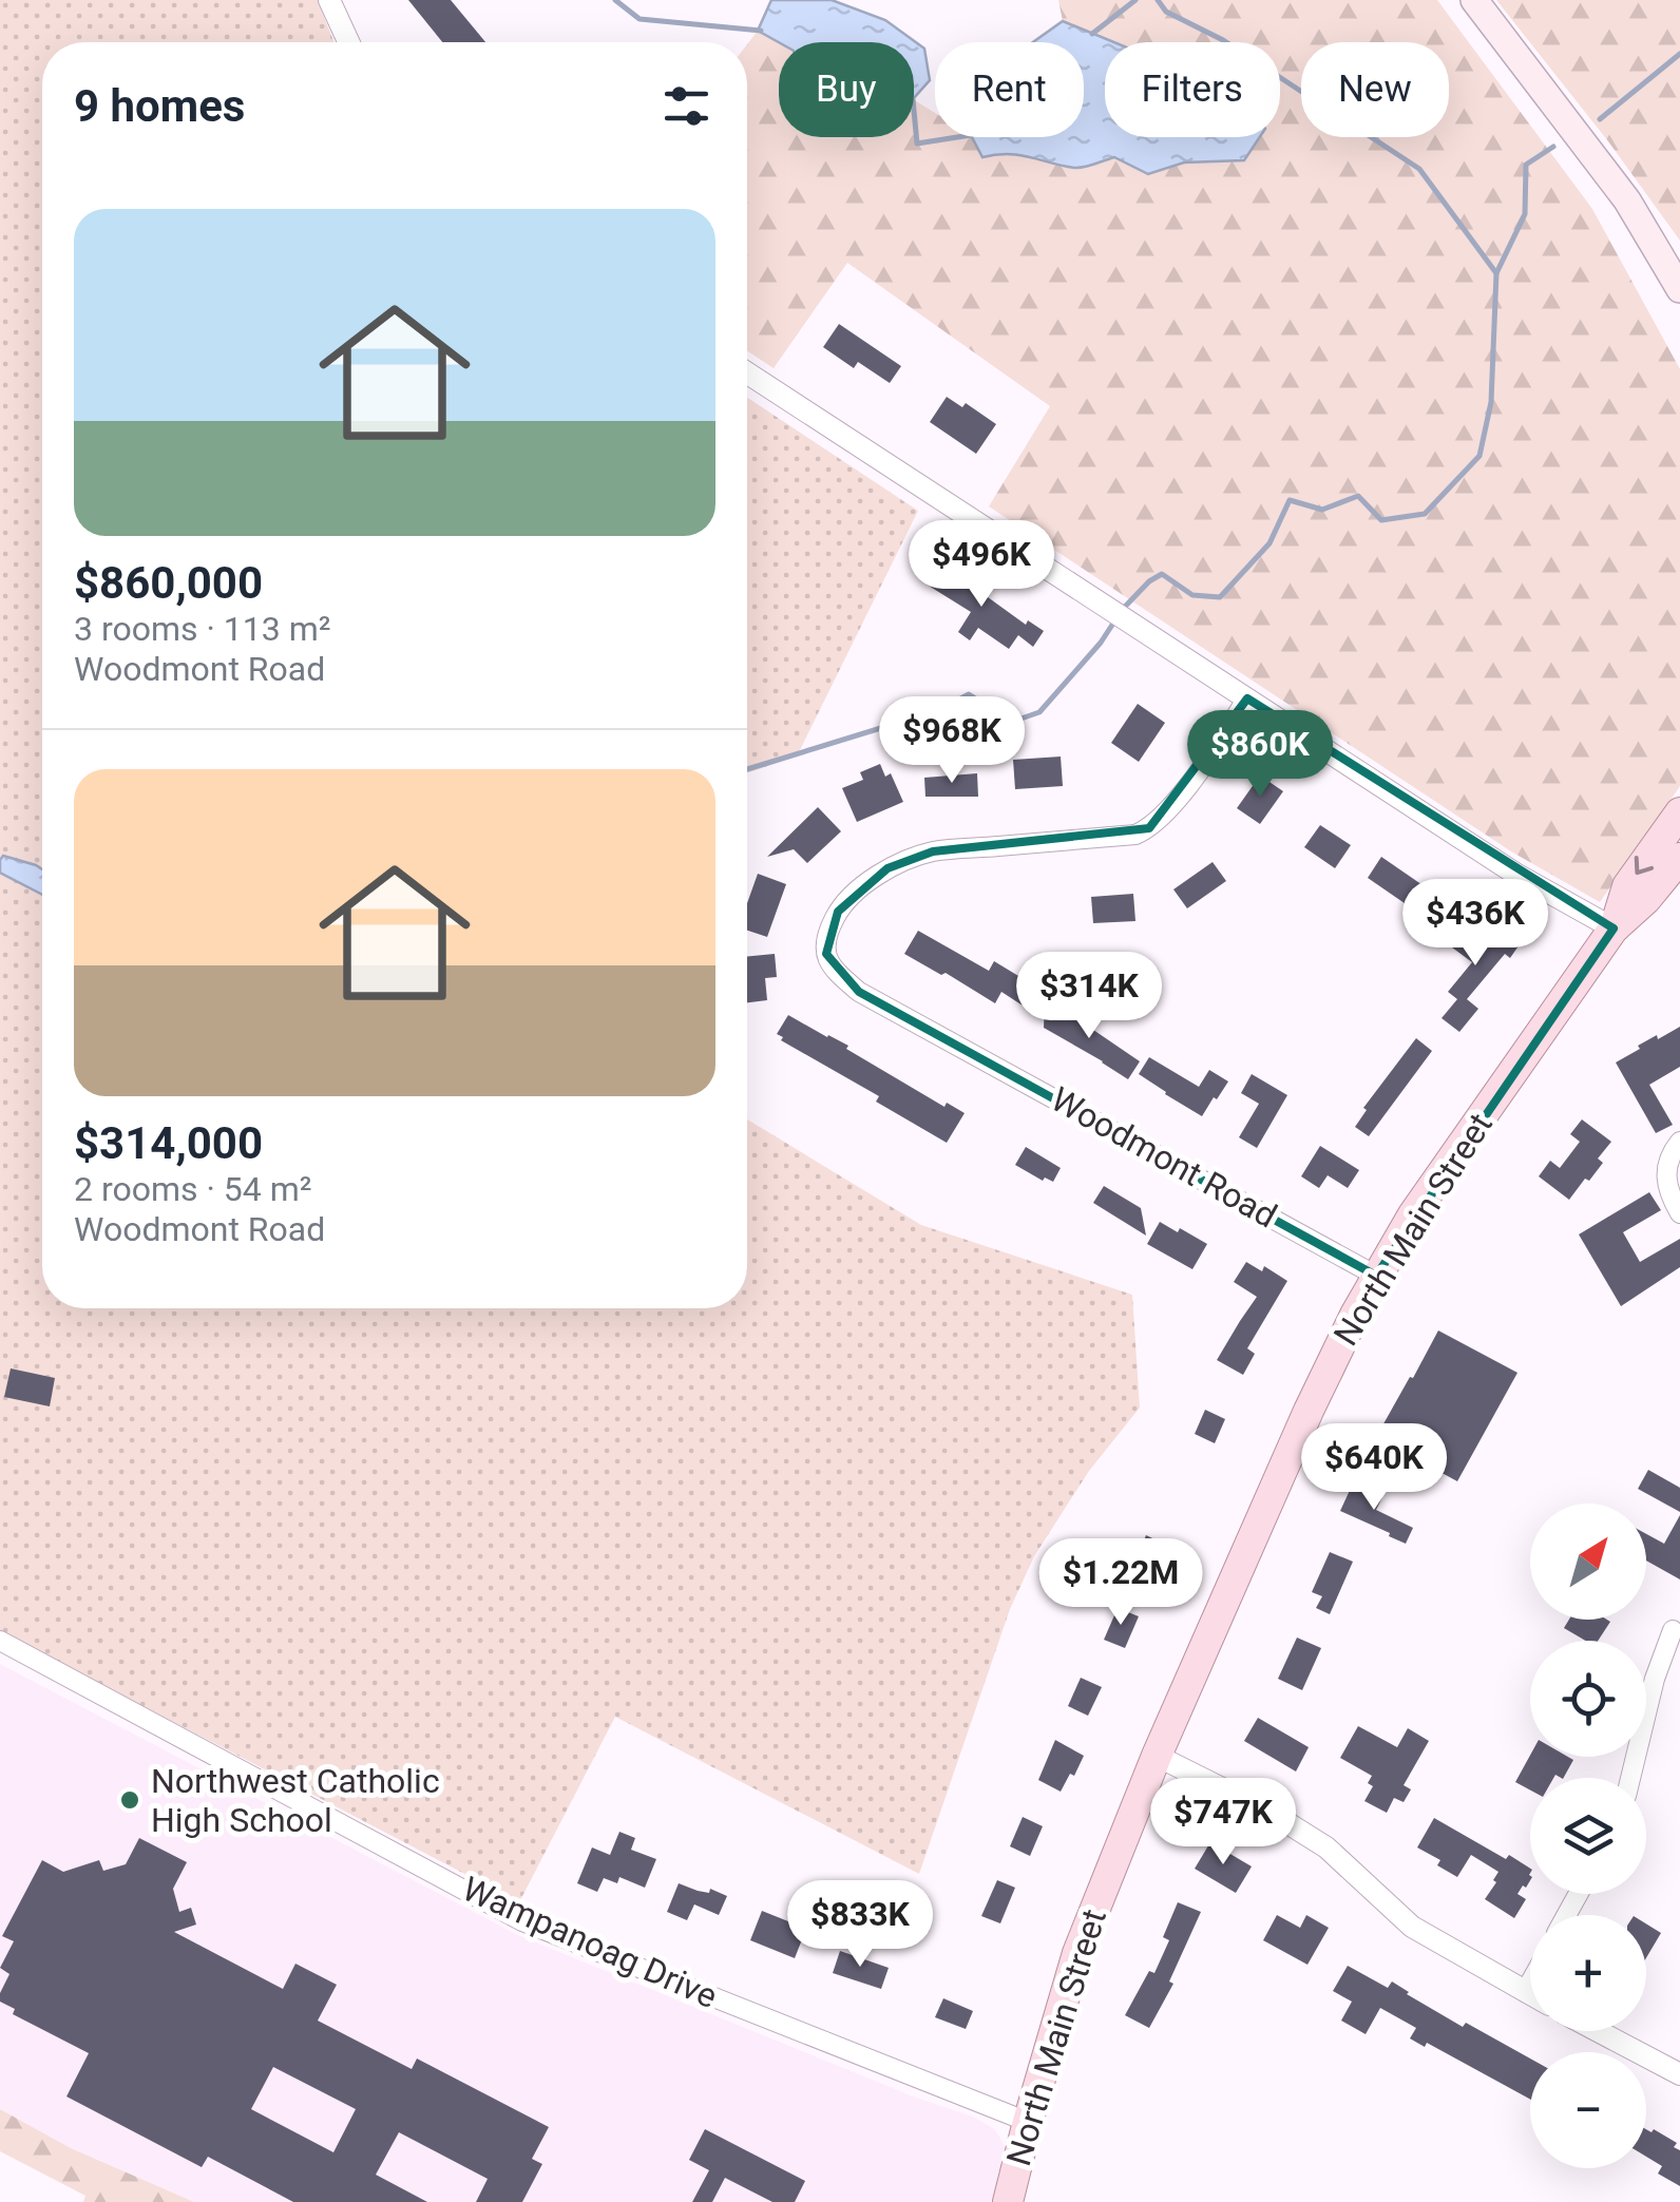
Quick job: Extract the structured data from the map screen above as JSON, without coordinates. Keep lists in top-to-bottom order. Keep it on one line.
{"streets":{"main road":["North Main Street"],"street":["Woodmont Road","Wampanoag Drive"]},"crossings":[["Woodmont Road","North Main Street"],["North Main Street","Wampanoag Drive"]],"places":["Northwest Catholic High School"],"north":"top right","page":{"chip":["Buy","Rent","Filters","New"],"heading":"9 homes","list":[{"name":"$860,000","note":"3 rooms · 113 m² · Woodmont Road"},{"name":"$314,000","note":"2 rooms · 54 m² · Woodmont Road"}],"price":["$496K","$968K","$860K","$436K","$314K","$640K","$1.22M","$747K","$833K"],"map_buttons":["+","−"]}}
